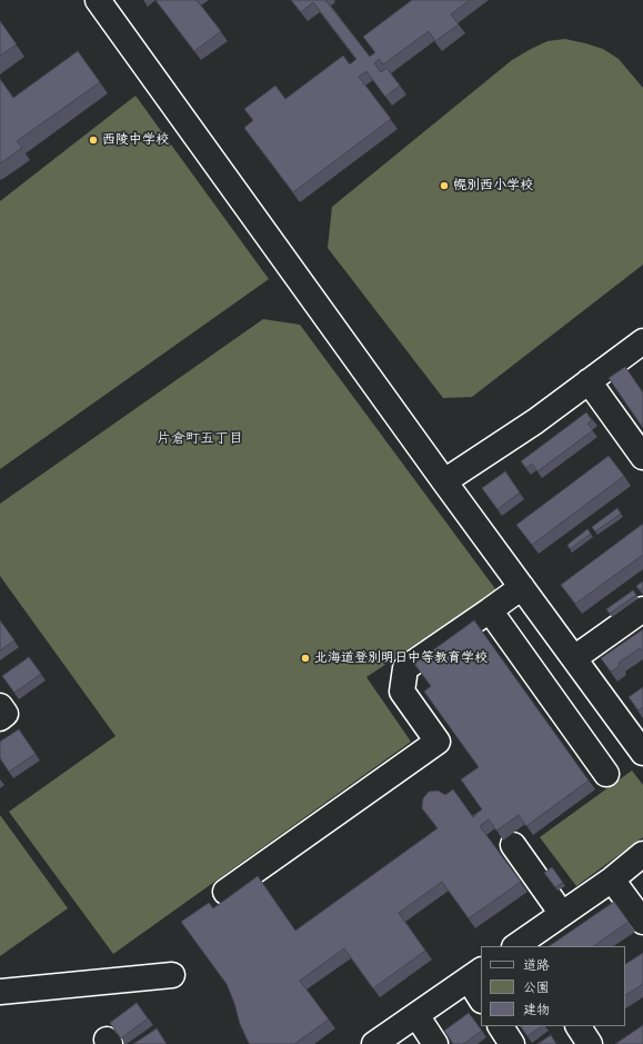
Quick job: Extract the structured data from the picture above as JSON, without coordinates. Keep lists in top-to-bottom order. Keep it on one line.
{"districts":["片倉町五丁目"],"places":["西陵中学校","幌別西小学校","北海道登別明日中等教育学校"],"legend":["道路","公園","建物"]}
